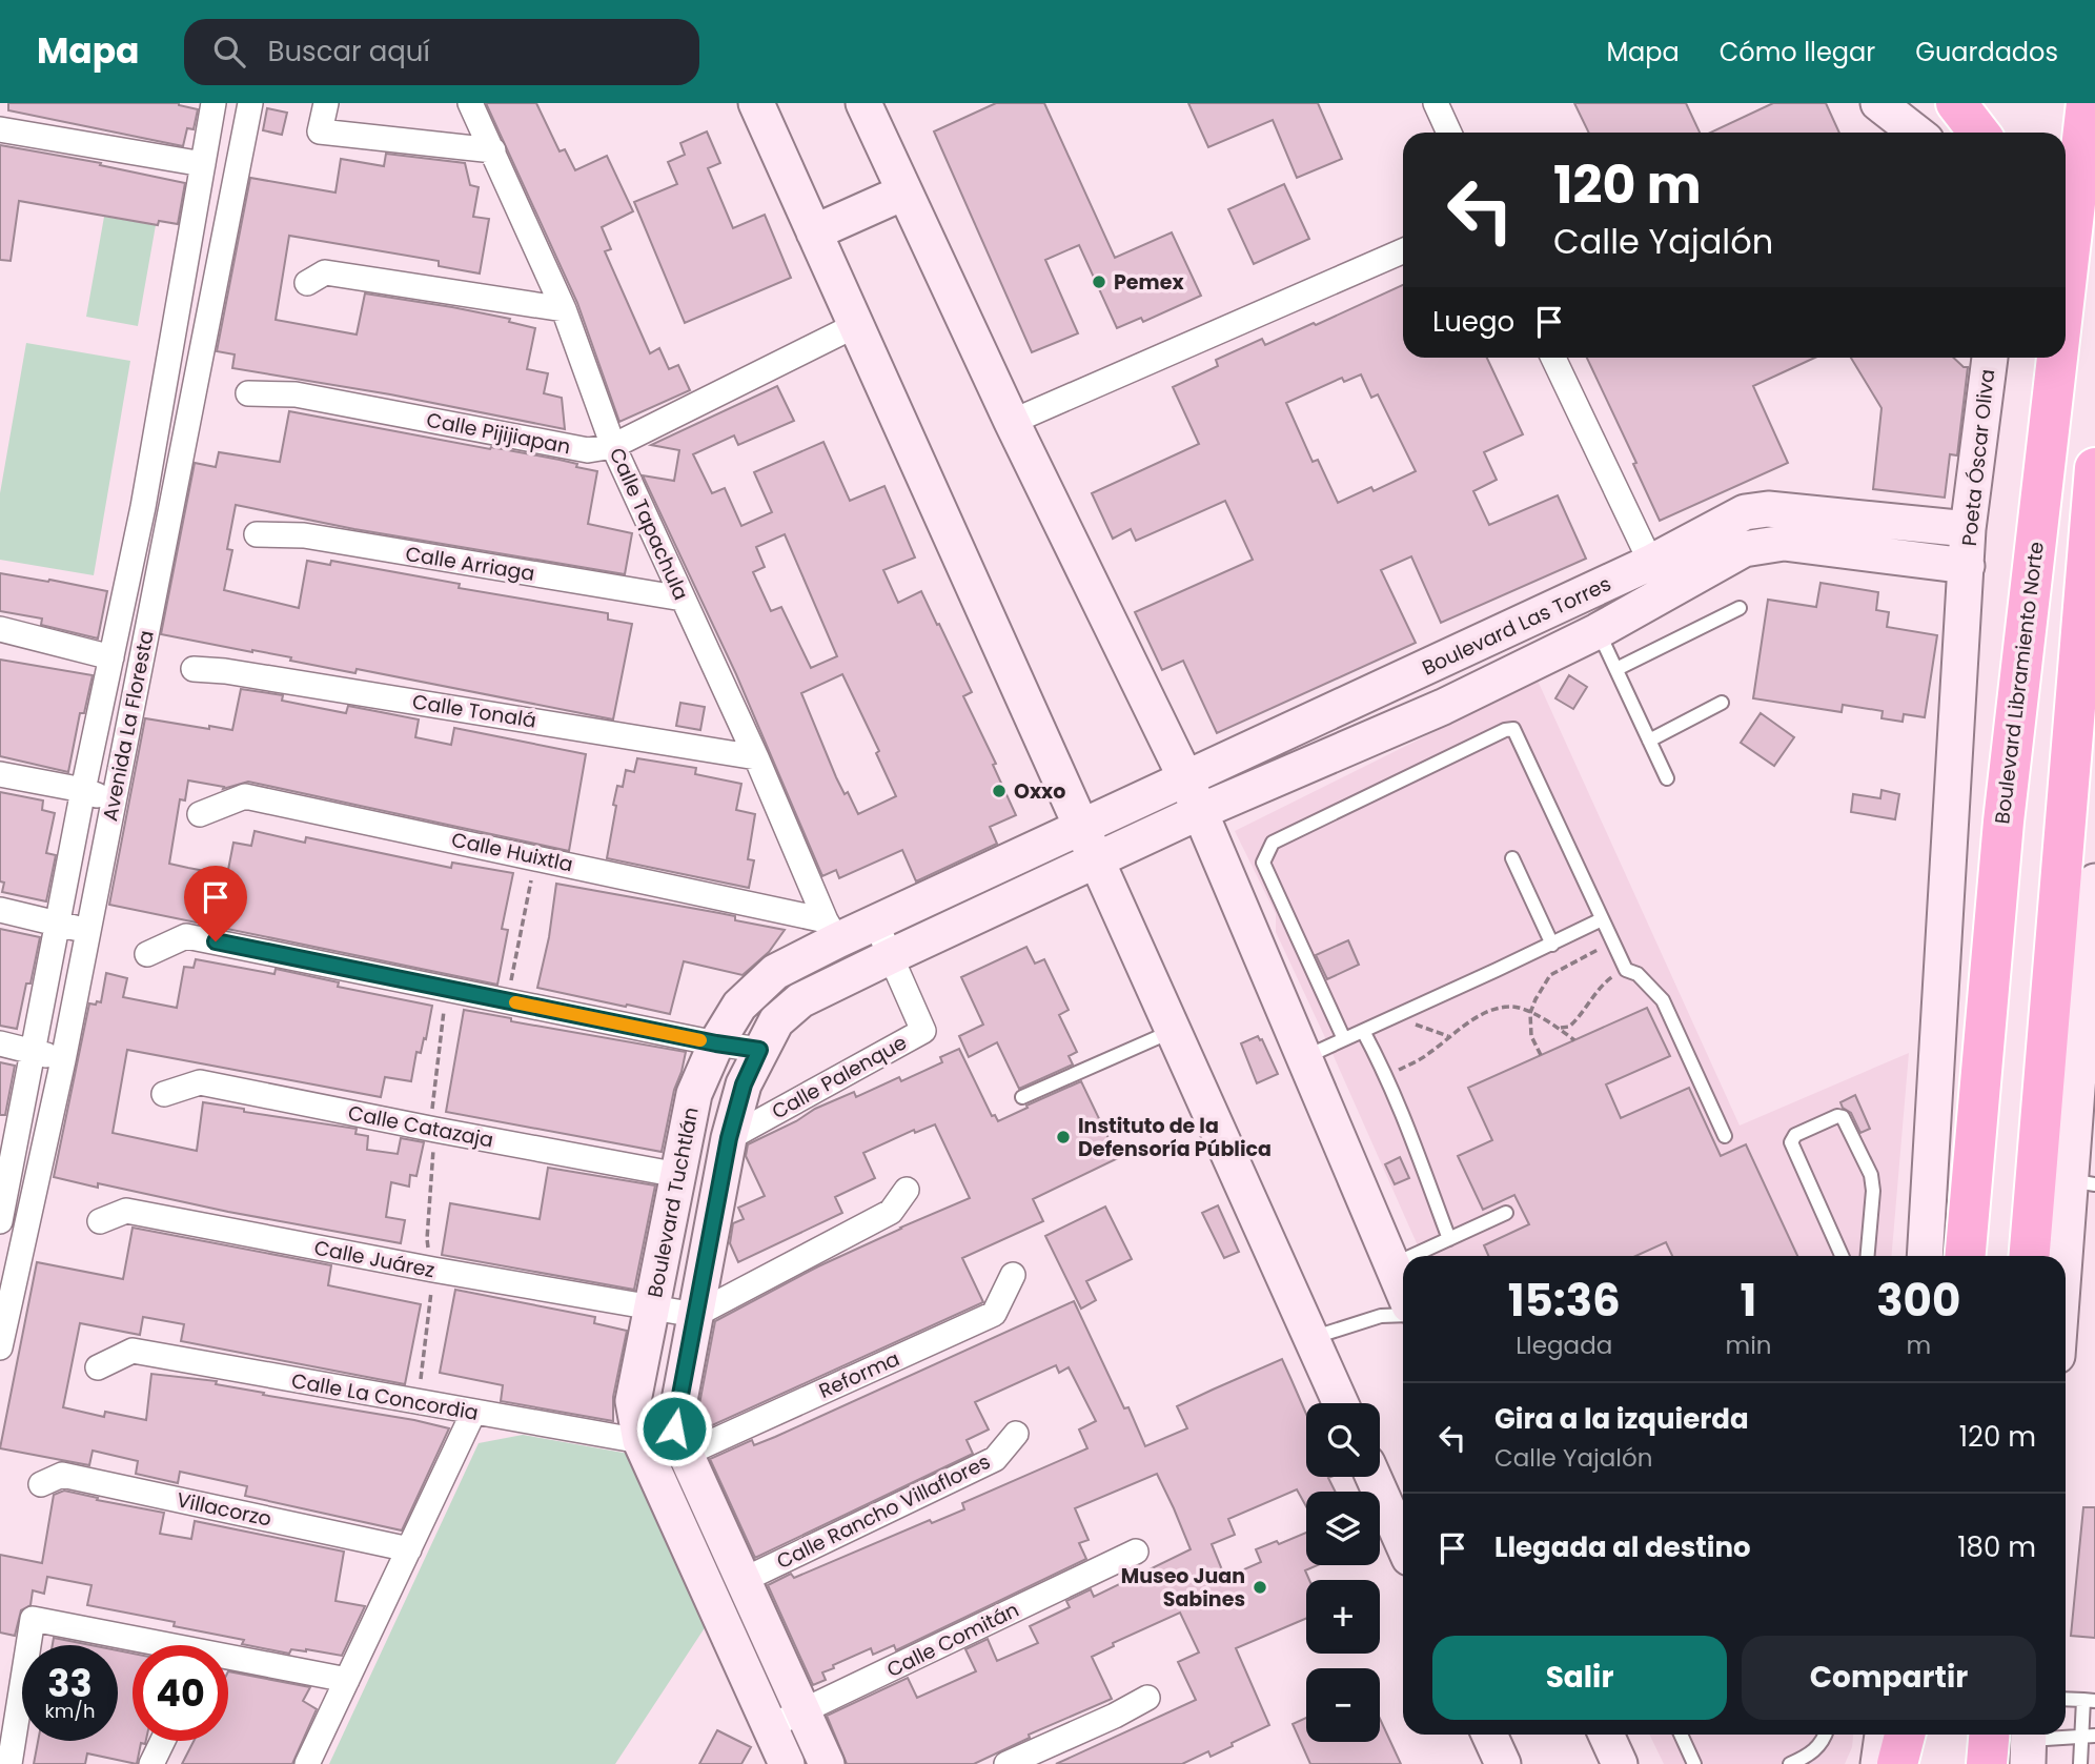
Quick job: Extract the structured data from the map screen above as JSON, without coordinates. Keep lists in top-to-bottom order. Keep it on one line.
{"streets":{"highway":["Boulevard Libramiento Norte"],"street":["Calle Pijijiapan","Poeta Óscar Oliva","Calle Tapachula","Calle Arriaga","Boulevard Las Torres","Calle Tonalá","Avenida La Floresta","Calle Huixtla","Calle Palenque","Calle Catazaja","Boulevard Tuchtlán","Calle Juárez","Reforma","Calle La Concordia","Villacorzo","Calle Rancho Villaflores","Calle Comitán"]},"crossings":[["Calle Pijijiapan","Calle Tapachula"],["Poeta Óscar Oliva","Boulevard Las Torres"],["Calle Tapachula","Calle Arriaga"],["Calle Tapachula","Calle Tonalá"],["Calle Tapachula","Calle Huixtla"],["Calle Tapachula","Boulevard Tuchtlán"],["Boulevard Las Torres","Boulevard Tuchtlán"],["Calle Huixtla","Boulevard Tuchtlán"],["Calle Palenque","Boulevard Tuchtlán"],["Calle Catazaja","Boulevard Tuchtlán"],["Boulevard Tuchtlán","Calle Juárez"],["Boulevard Tuchtlán","Reforma"],["Boulevard Tuchtlán","Calle La Concordia"],["Boulevard Tuchtlán","Calle Comitán"]],"places":["Pemex","Oxxo","Instituto de la Defensoría Pública","Museo Juan Sabines"],"page":{"header":"Mapa","search":"Buscar aquí","nav":["Mapa","Cómo llegar","Guardados"],"turn":["120 m","Calle Yajalón"],"then":"Luego","eta":["15:36","Llegada","1","min","300","m"],"list":[{"name":"Gira a la izquierda","note":"Calle Yajalón","value":"120 m"},{"name":"Llegada al destino","value":"180 m"}],"map_buttons":["+","−"],"buttons":["Salir","Compartir"],"speed":"33 km/h","limit":"40"}}
